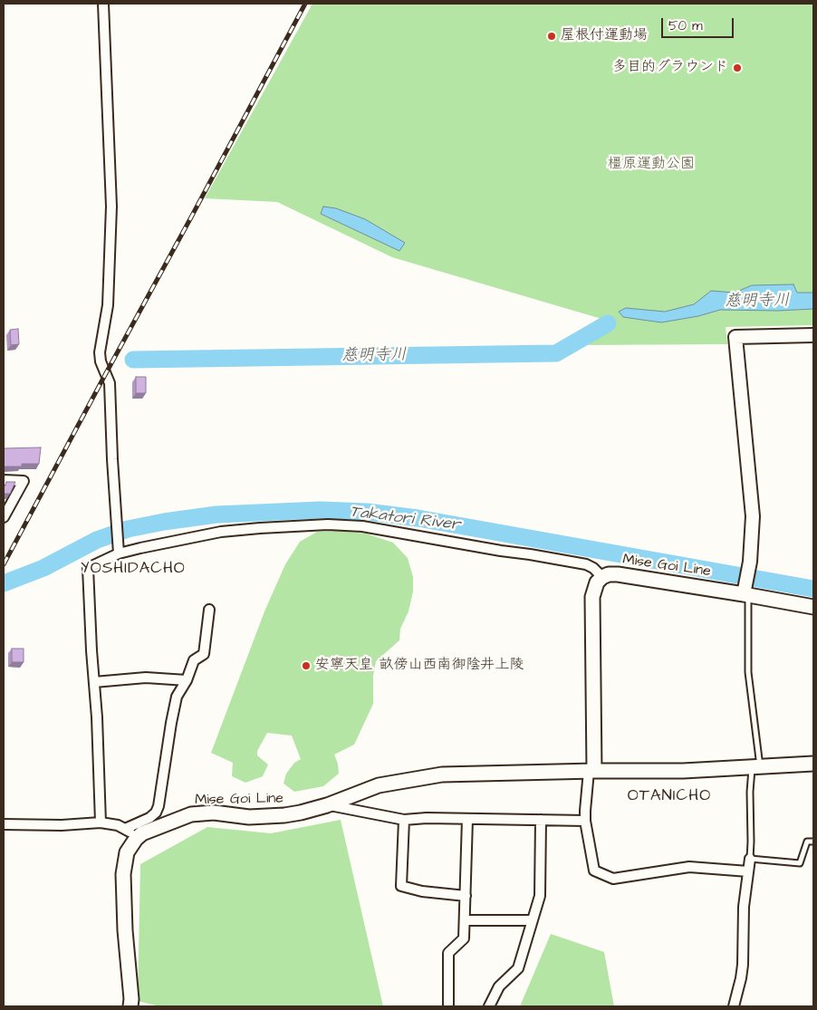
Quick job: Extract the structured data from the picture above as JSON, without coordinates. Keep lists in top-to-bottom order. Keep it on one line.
{"streets":{"main road":["Mise Goi Line"]},"districts":["YOSHIDACHO","OTANICHO"],"water":["慈明寺川","Takatori River"],"parks":["橿原運動公園"],"places":["屋根付運動場","多目的グラウンド","安寧天皇 畝傍山西南御陰井上陵"],"scale_bar":"50 m"}
